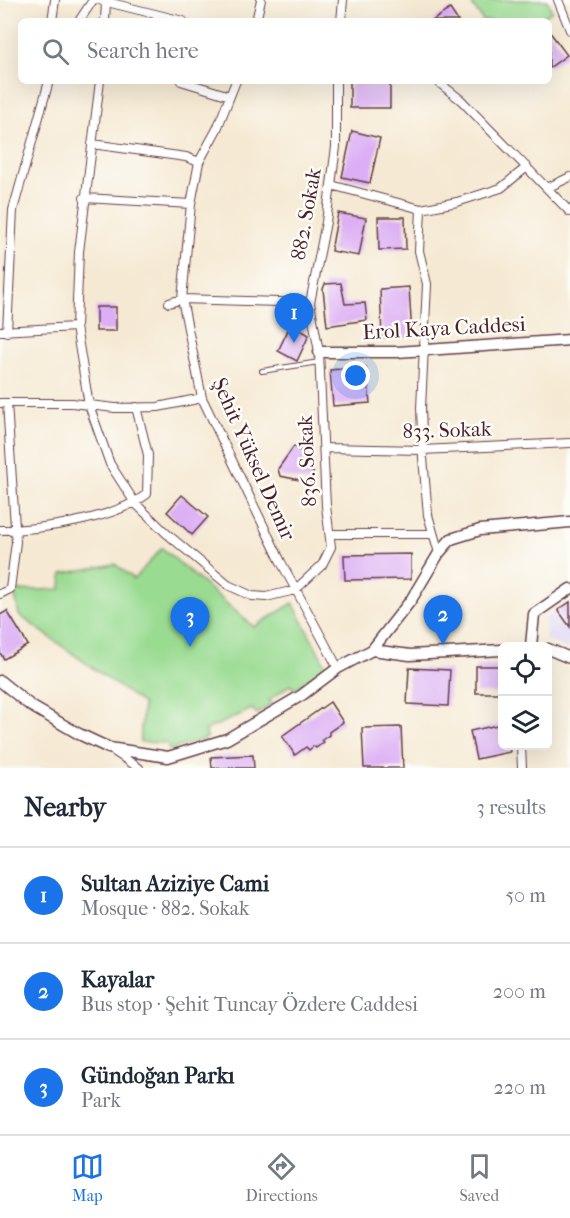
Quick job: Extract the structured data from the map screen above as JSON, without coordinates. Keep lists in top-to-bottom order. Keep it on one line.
{"streets":{"street":["882. Sokak","Erol Kaya Caddesi","833. Sokak","Şehit Yüksel Demir","836. Sokak"]},"crossings":[["882. Sokak","Erol Kaya Caddesi"],["882. Sokak","836. Sokak"],["Erol Kaya Caddesi","836. Sokak"],["833. Sokak","836. Sokak"],["Şehit Yüksel Demir","836. Sokak"]],"page":{"search":"Search here","pins":["1","2","3"],"heading":["Nearby","3 results"],"list":[{"mark":"1","name":"Sultan Aziziye Cami","note":"Mosque · 882. Sokak","value":"50 m"},{"mark":"2","name":"Kayalar","note":"Bus stop · Şehit Tuncay Özdere Caddesi","value":"200 m"},{"mark":"3","name":"Gündoğan Parkı","note":"Park","value":"220 m"}],"nav":["Map","Directions","Saved"]}}
